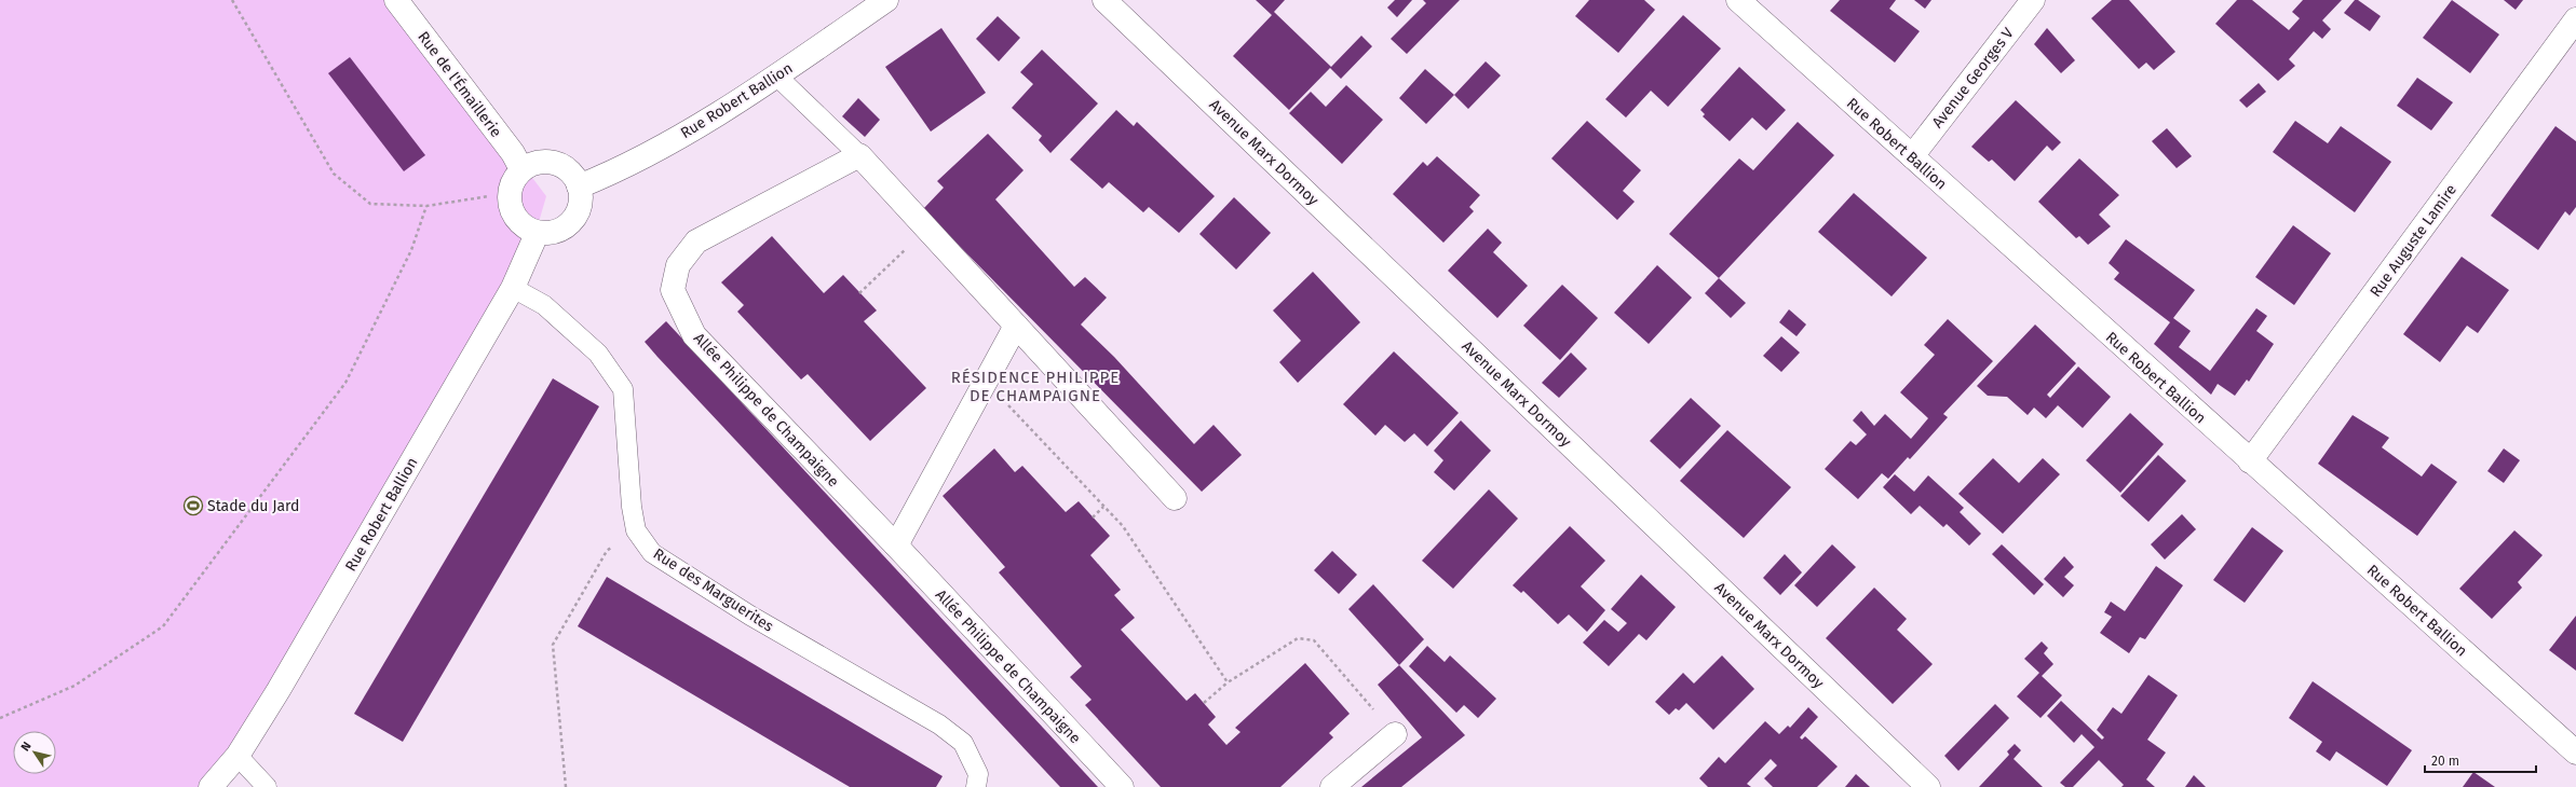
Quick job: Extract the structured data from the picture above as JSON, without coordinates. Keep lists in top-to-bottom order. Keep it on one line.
{"streets":{"street":["Avenue Georges V","Rue de l'Émaillerie","Rue Robert Ballion","Avenue Marx Dormoy","Rue Auguste Lamire","Allée Philippe de Champaigne"],"lane":["Rue des Marguerites"]},"crossings":[["Avenue Georges V","Rue Robert Ballion"],["Rue de l'Émaillerie","Rue Robert Ballion"],["Rue Robert Ballion","Rue Auguste Lamire"],["Rue Robert Ballion","Rue des Marguerites"]],"districts":["RÉSIDENCE PHILIPPE DE CHAMPAIGNE"],"places":{"sports":["Stade du Jard"]},"scale_bar":"20 m","north":"top left"}
